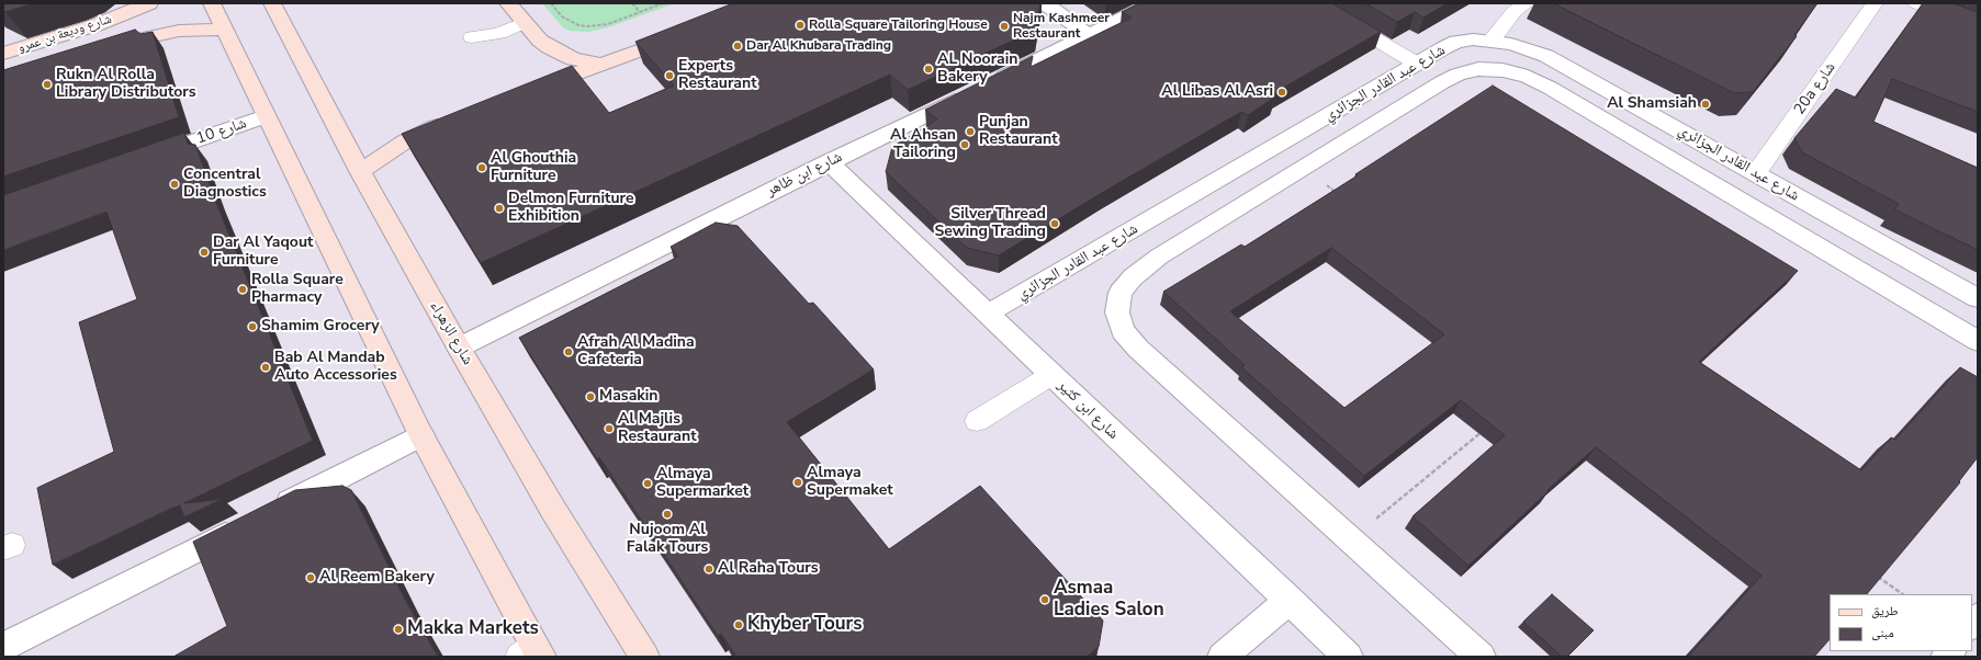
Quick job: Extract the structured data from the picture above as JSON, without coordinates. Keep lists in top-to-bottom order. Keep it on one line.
{"streets":{"main road":["شارع وديعة بن عمرو","شارع الزهراء"],"street":["شارع عبد القادر الجزائري","شارع 10","شارع ابن ظاهر","شارع ابن كثير"],"lane":["20a شارع"]},"crossings":[["شارع عبد القادر الجزائري","20a شارع"],["شارع عبد القادر الجزائري","شارع ابن كثير"],["شارع ابن ظاهر","شارع الزهراء"],["شارع ابن ظاهر","شارع ابن كثير"]],"places":["Rolla Square Tailoring House","Najm Kashmeer Restaurant","Dar Al Khubara Trading","AL Noorain Bakery","Experts Restaurant","Rukn Al Rolla Library Distributors","Al Libas Al Asri","Al Shamsiah","Punjan Restaurant","Al Ahsan Tailoring","Al Ghouthia Furniture","Concentral Diagnostics","Delmon Furniture Exhibition","Silver Thread Sewing Trading","Dar Al Yaqout Furniture","Rolla Square Pharmacy","Shamim Grocery","Afrah Al Madina Cafeteria","Bab Al Mandab Auto Accessories","Masakin","Al Majlis Restaurant","Almaya Supermaket","Almaya Supermarket","Nujoom Al Falak Tours","Al Raha Tours","Al Reem Bakery","Asmaa Ladies Salon","Khyber Tours","Makka Markets"],"legend":["طريق","مبنى"]}
